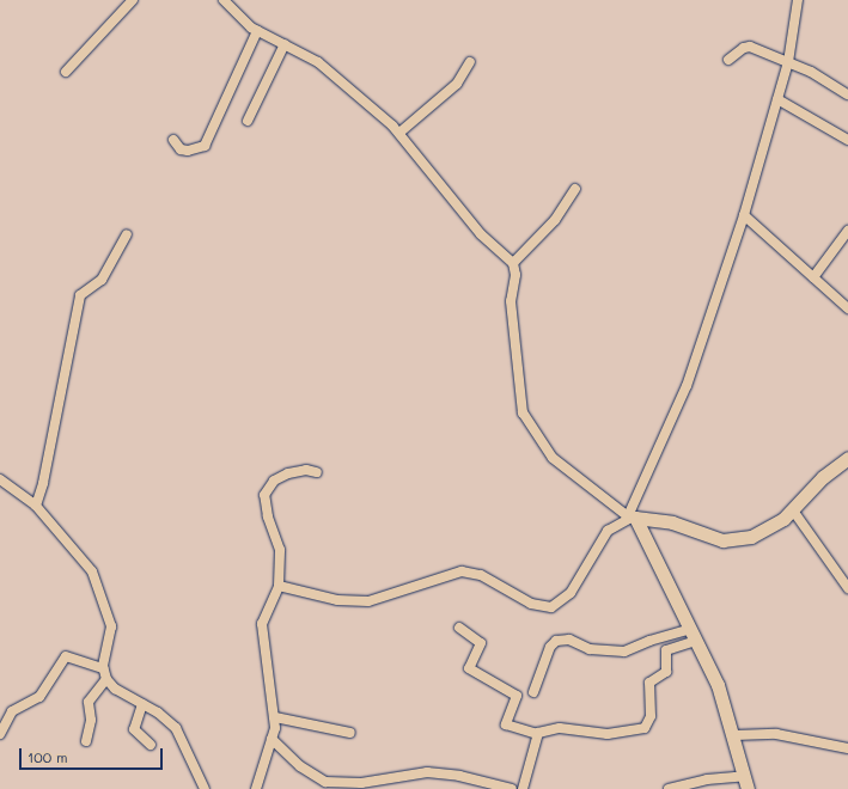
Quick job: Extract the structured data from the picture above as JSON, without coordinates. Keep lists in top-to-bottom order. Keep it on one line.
{"scale_bar":"100 m"}
